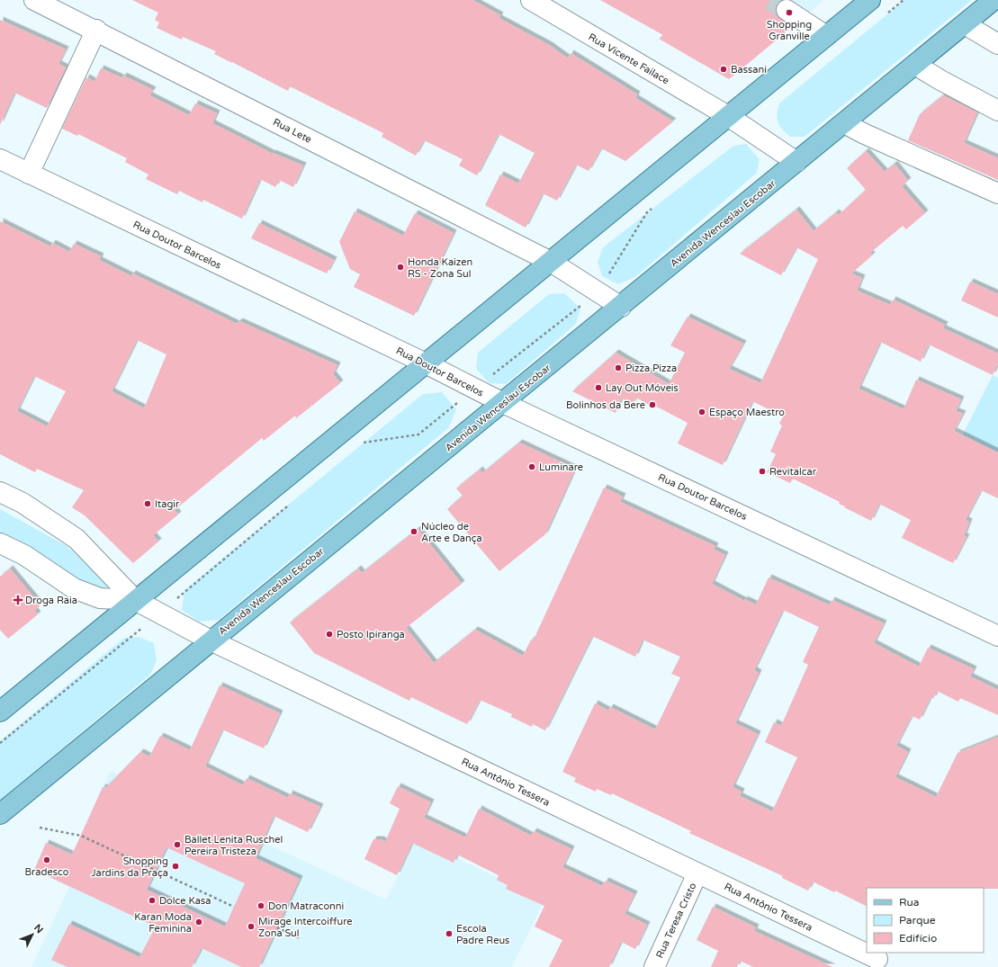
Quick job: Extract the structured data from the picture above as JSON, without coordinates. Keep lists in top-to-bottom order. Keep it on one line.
{"streets":{"main road":["Avenida Wenceslau Escobar"],"street":["Rua Vicente Failace","Rua Lete","Rua Doutor Barcelos","Rua Antônio Tessera","Rua Teresa Cristo"]},"crossings":[["Rua Vicente Failace","Avenida Wenceslau Escobar"],["Rua Lete","Avenida Wenceslau Escobar"],["Avenida Wenceslau Escobar","Rua Doutor Barcelos"],["Avenida Wenceslau Escobar","Rua Antônio Tessera"],["Rua Antônio Tessera","Rua Teresa Cristo"]],"places":{"other":["Shopping Granville","Bassani","Honda Kaizen RS - Zona Sul","Pizza Pizza","Lay Out Móveis","Bolinhos da Bere","Espaço Maestro","Luminare","Revitalcar","Itagir","Núcleo de Arte e Dança","Posto Ipiranga","Ballet Lenita Ruschel Pereira Tristeza","Bradesco","Shopping Jardins da Praça","Dolce Kasa","Don Matraconni","Karan Moda Feminina","Mirage Intercoiffure Zona Sul","Escola Padre Reus"],"health":["Droga Raia"]},"legend":["Rua","Parque","Edifício"],"north":"top right"}
